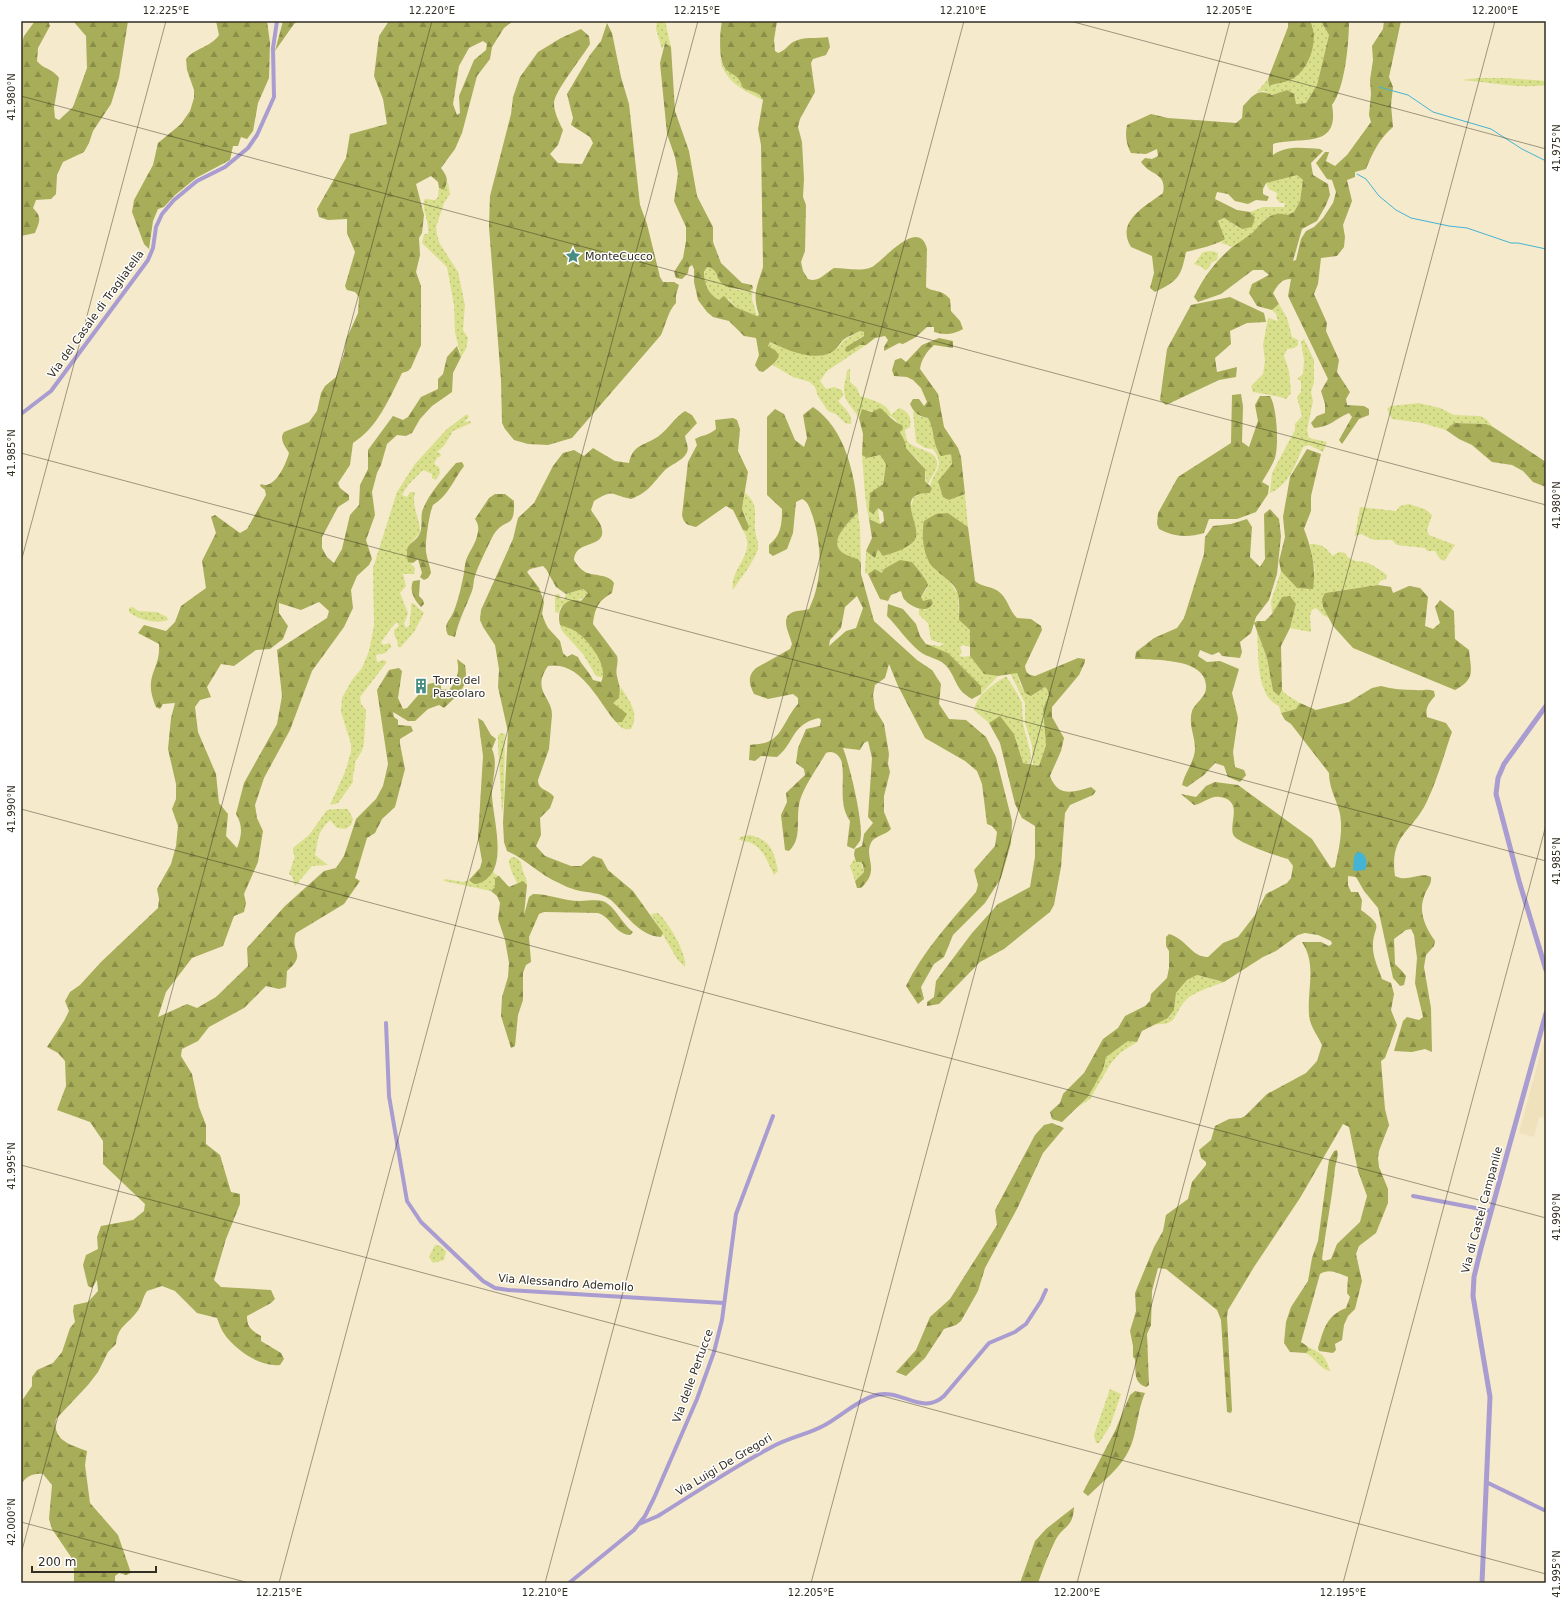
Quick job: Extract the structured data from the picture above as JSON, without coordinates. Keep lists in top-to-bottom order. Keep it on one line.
{"streets":{"street":["Via del Casale di Tragliatella","Via di Castel Campanile","Via Alessandro Ademollo","Via delle Pertucce","Via Luigi De Gregori"]},"crossings":[["Via Alessandro Ademollo","Via delle Pertucce"],["Via delle Pertucce","Via Luigi De Gregori"]],"places":{"place":["MonteCucco"],"building":["Torre del Pascolaro"]},"scale_bar":"200 m","coordinates":["12.225°E","12.220°E","12.215°E","12.210°E","12.205°E","12.200°E","41.980°N","41.975°N","41.985°N","41.990°N","41.995°N","42.000°N","12.195°E"]}
